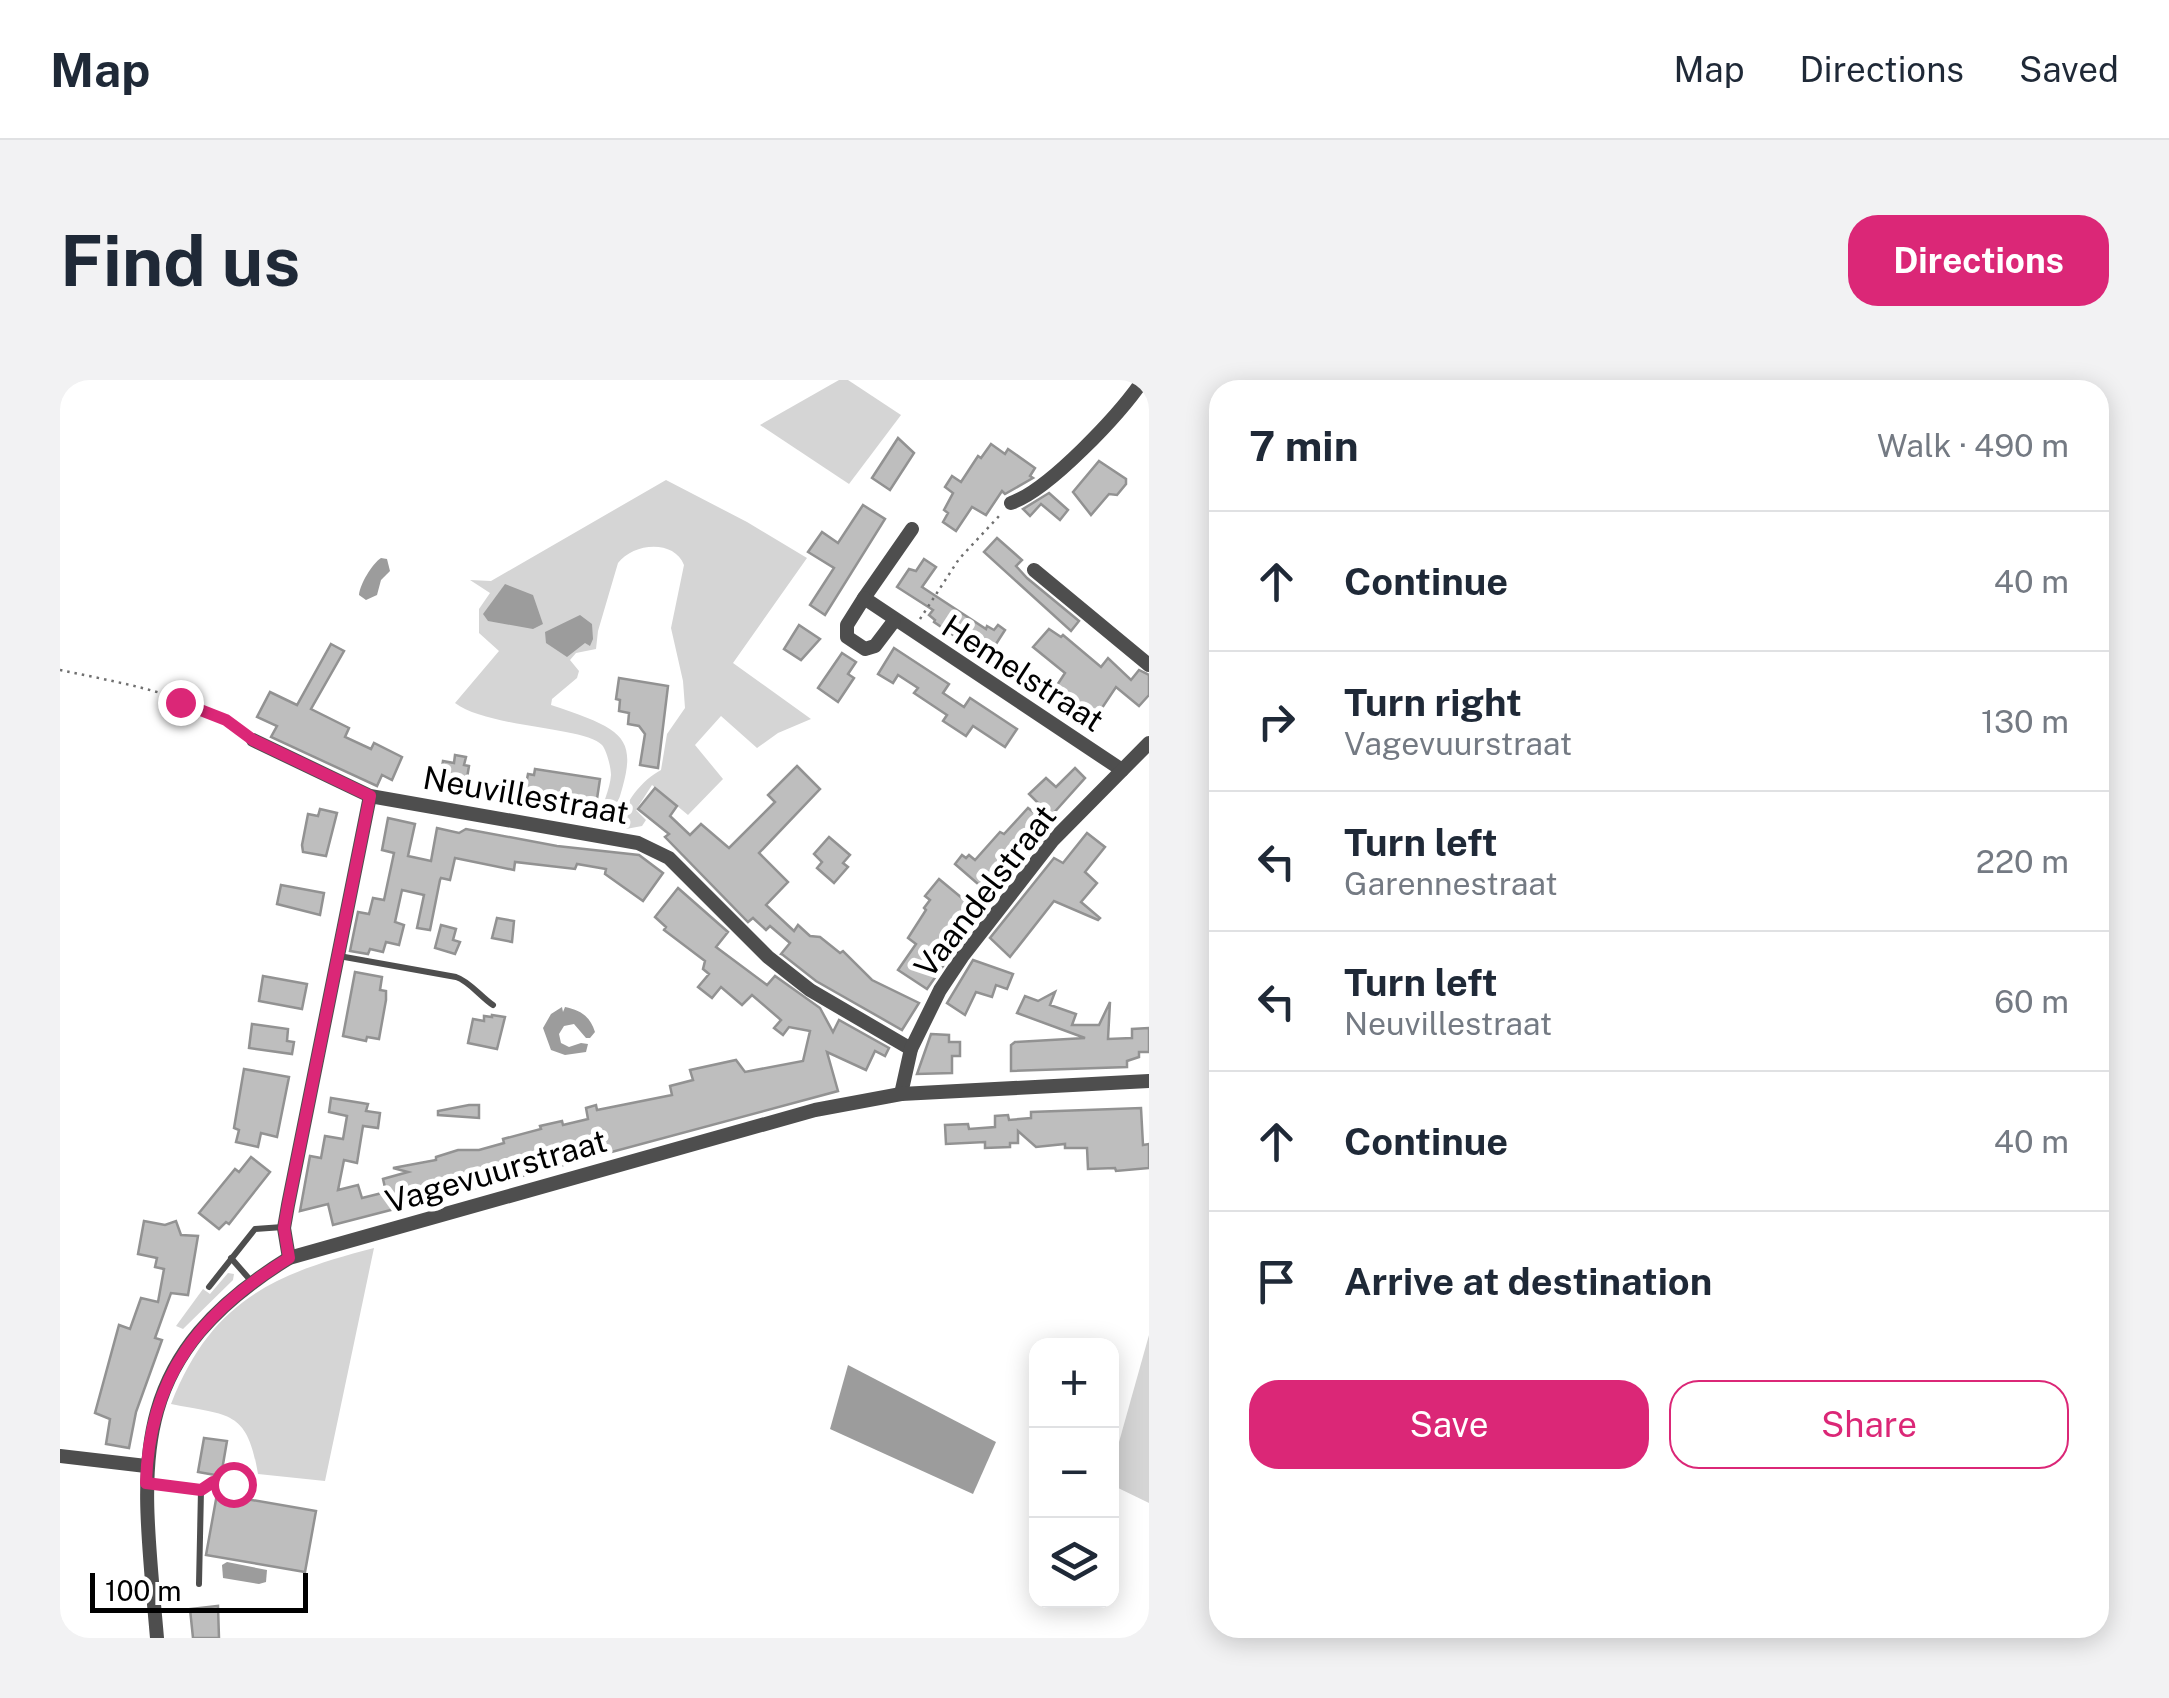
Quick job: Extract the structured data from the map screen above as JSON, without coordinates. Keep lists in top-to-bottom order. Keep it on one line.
{"streets":{"street":["Hemelstraat","Neuvillestraat","Vaandelstraat","Vagevuurstraat"]},"crossings":[["Hemelstraat","Vaandelstraat"],["Neuvillestraat","Vaandelstraat"],["Vaandelstraat","Vagevuurstraat"]],"scale_bar":"100 m","page":{"header":"Map","nav":["Map","Directions","Saved"],"buttons":["Directions",["Save","Share"]],"title":"Find us","heading":["7 min","Walk · 490 m"],"list":[["Continue","40 m"],["Turn right","Vagevuurstraat","130 m"],["Turn left","Garennestraat","220 m"],["Turn left","Neuvillestraat","60 m"],["Continue","40 m"],"Arrive at destination"],"map_buttons":["+","−"],"scale":"100 m"}}
